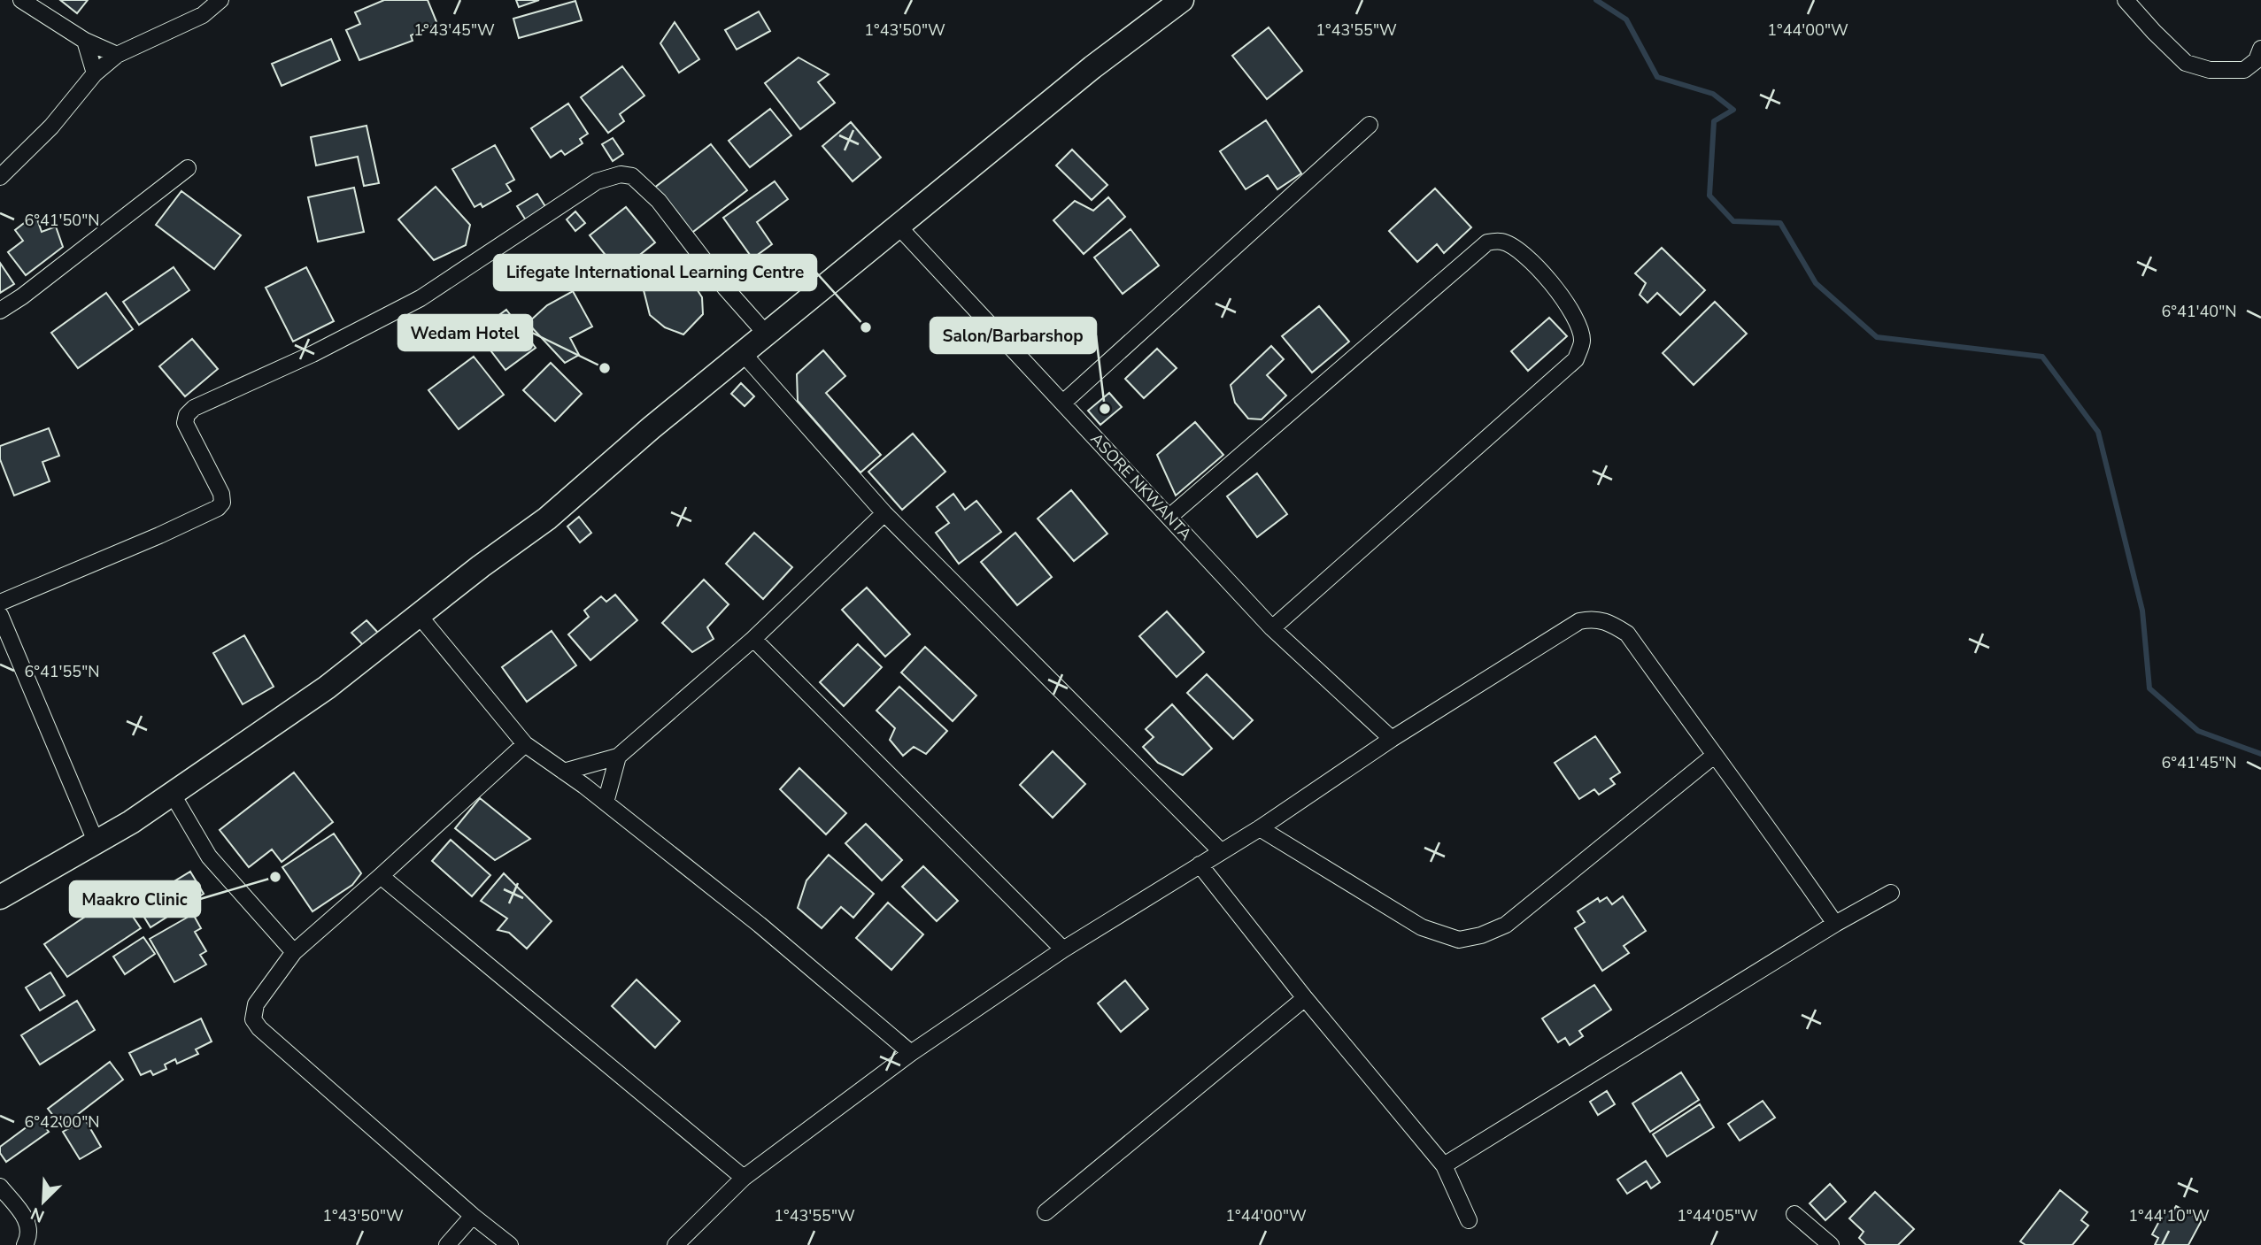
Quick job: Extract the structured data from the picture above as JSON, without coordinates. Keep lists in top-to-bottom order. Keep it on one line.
{"streets":{"street":["ASORE NKWANTA"]},"places":["Lifegate International Learning Centre","Wedam Hotel","Salon/Barbarshop","Maakro Clinic"],"north":"bottom left","coordinates":["1°43'55\"W","1°44'00\"W","1°43'45\"W","1°43'50\"W","6°41'50\"N","6°41'40\"N","6°41'55\"N","6°41'45\"N","6°42'00\"N","1°44'05\"W","1°44'10\"W"]}
